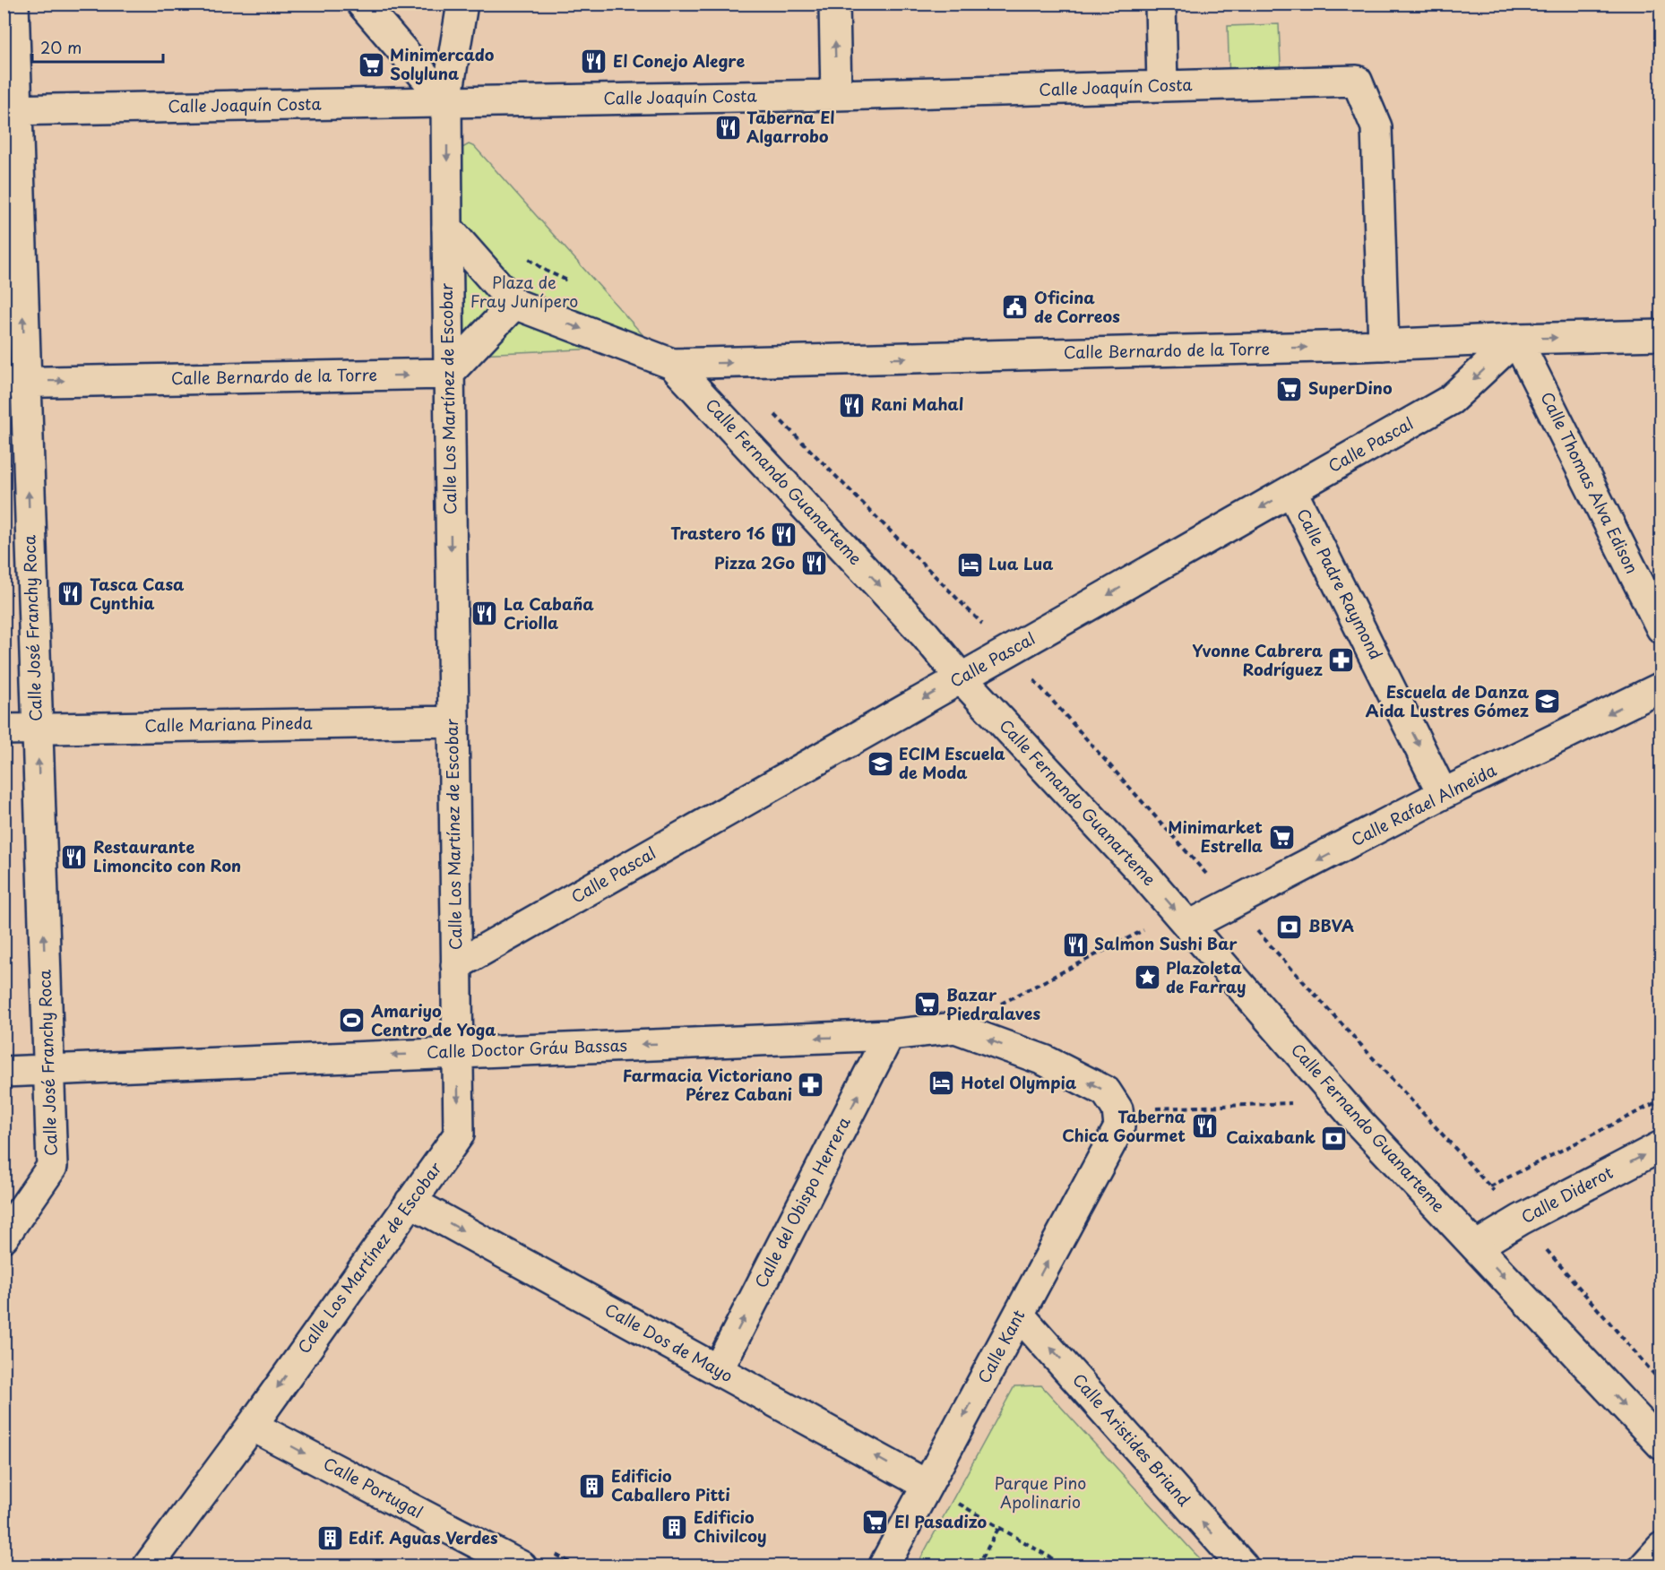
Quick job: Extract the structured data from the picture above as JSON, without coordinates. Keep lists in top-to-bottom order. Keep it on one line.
{"streets":{"street":["Calle Joaquín Costa","Calle Bernardo de la Torre","Calle Los Martínez de Escobar","Calle Pascal","Calle Fernando Guanarteme","Calle Thomas Alva Edison","Calle Padre Raymond","Calle José Franchy Roca","Calle Mariana Pineda","Calle Rafael Almeida","Calle Doctor Gráu Bassas","Calle Diderot","Calle del Obispo Herrera","Calle Dos de Mayo","Calle Kant","Calle Aristides Briand","Calle Portugal"]},"crossings":[["Calle Joaquín Costa","Calle Bernardo de la Torre"],["Calle Joaquín Costa","Calle Los Martínez de Escobar"],["Calle Joaquín Costa","Calle José Franchy Roca"],["Calle Bernardo de la Torre","Calle Los Martínez de Escobar"],["Calle Bernardo de la Torre","Calle Pascal"],["Calle Bernardo de la Torre","Calle Fernando Guanarteme"],["Calle Bernardo de la Torre","Calle Thomas Alva Edison"],["Calle Bernardo de la Torre","Calle José Franchy Roca"],["Calle Los Martínez de Escobar","Calle Pascal"],["Calle Los Martínez de Escobar","Calle Fernando Guanarteme"],["Calle Los Martínez de Escobar","Calle Mariana Pineda"],["Calle Los Martínez de Escobar","Calle Doctor Gráu Bassas"],["Calle Los Martínez de Escobar","Calle Dos de Mayo"],["Calle Los Martínez de Escobar","Calle Portugal"],["Calle Pascal","Calle Fernando Guanarteme"],["Calle Pascal","Calle Thomas Alva Edison"],["Calle Pascal","Calle Padre Raymond"],["Calle Fernando Guanarteme","Calle Rafael Almeida"],["Calle Fernando Guanarteme","Calle Diderot"],["Calle Padre Raymond","Calle Rafael Almeida"],["Calle José Franchy Roca","Calle Mariana Pineda"],["Calle José Franchy Roca","Calle Doctor Gráu Bassas"],["Calle Doctor Gráu Bassas","Calle del Obispo Herrera"],["Calle Doctor Gráu Bassas","Calle Kant"],["Calle del Obispo Herrera","Calle Dos de Mayo"],["Calle Dos de Mayo","Calle Kant"],["Calle Kant","Calle Aristides Briand"]],"one_way":["Calle Bernardo de la Torre","Calle Los Martínez de Escobar","Calle Pascal","Calle Fernando Guanarteme","Calle Padre Raymond","Calle José Franchy Roca","Calle Rafael Almeida","Calle Doctor Gráu Bassas","Calle Diderot","Calle del Obispo Herrera","Calle Aristides Briand","Calle Portugal"],"parks":["Plaza de Fray Junípero","Parque Pino Apolinario"],"places":{"restaurant":["El Conejo Alegre","Taberna El Algarrobo","Rani Mahal","Trastero 16","Pizza 2Go","Tasca Casa Cynthia","La Cabaña Criolla","Restaurante Limoncito con Ron","Salmon Sushi Bar","Taberna Chica Gourmet"],"supermarket":["Minimercado Solyluna","SuperDino","Minimarket Estrella","Bazar Piedralaves","El Pasadizo"],"public building":["Oficina de Correos"],"hotel":["Lua Lua","Hotel Olympia"],"pharmacy":["Yvonne Cabrera Rodríguez","Farmacia Victoriano Pérez Cabani"],"school or university":["Escuela de Danza Aida Lustres Gómez","ECIM Escuela de Moda"],"bank":["BBVA","Caixabank"],"place":["Plazoleta de Farray"],"sports":["Amariyo Centro de Yoga"],"building":["Edificio Caballero Pitti","Edificio Chivilcoy","Edif. Aguas Verdes"]},"scale_bar":"20 m"}
